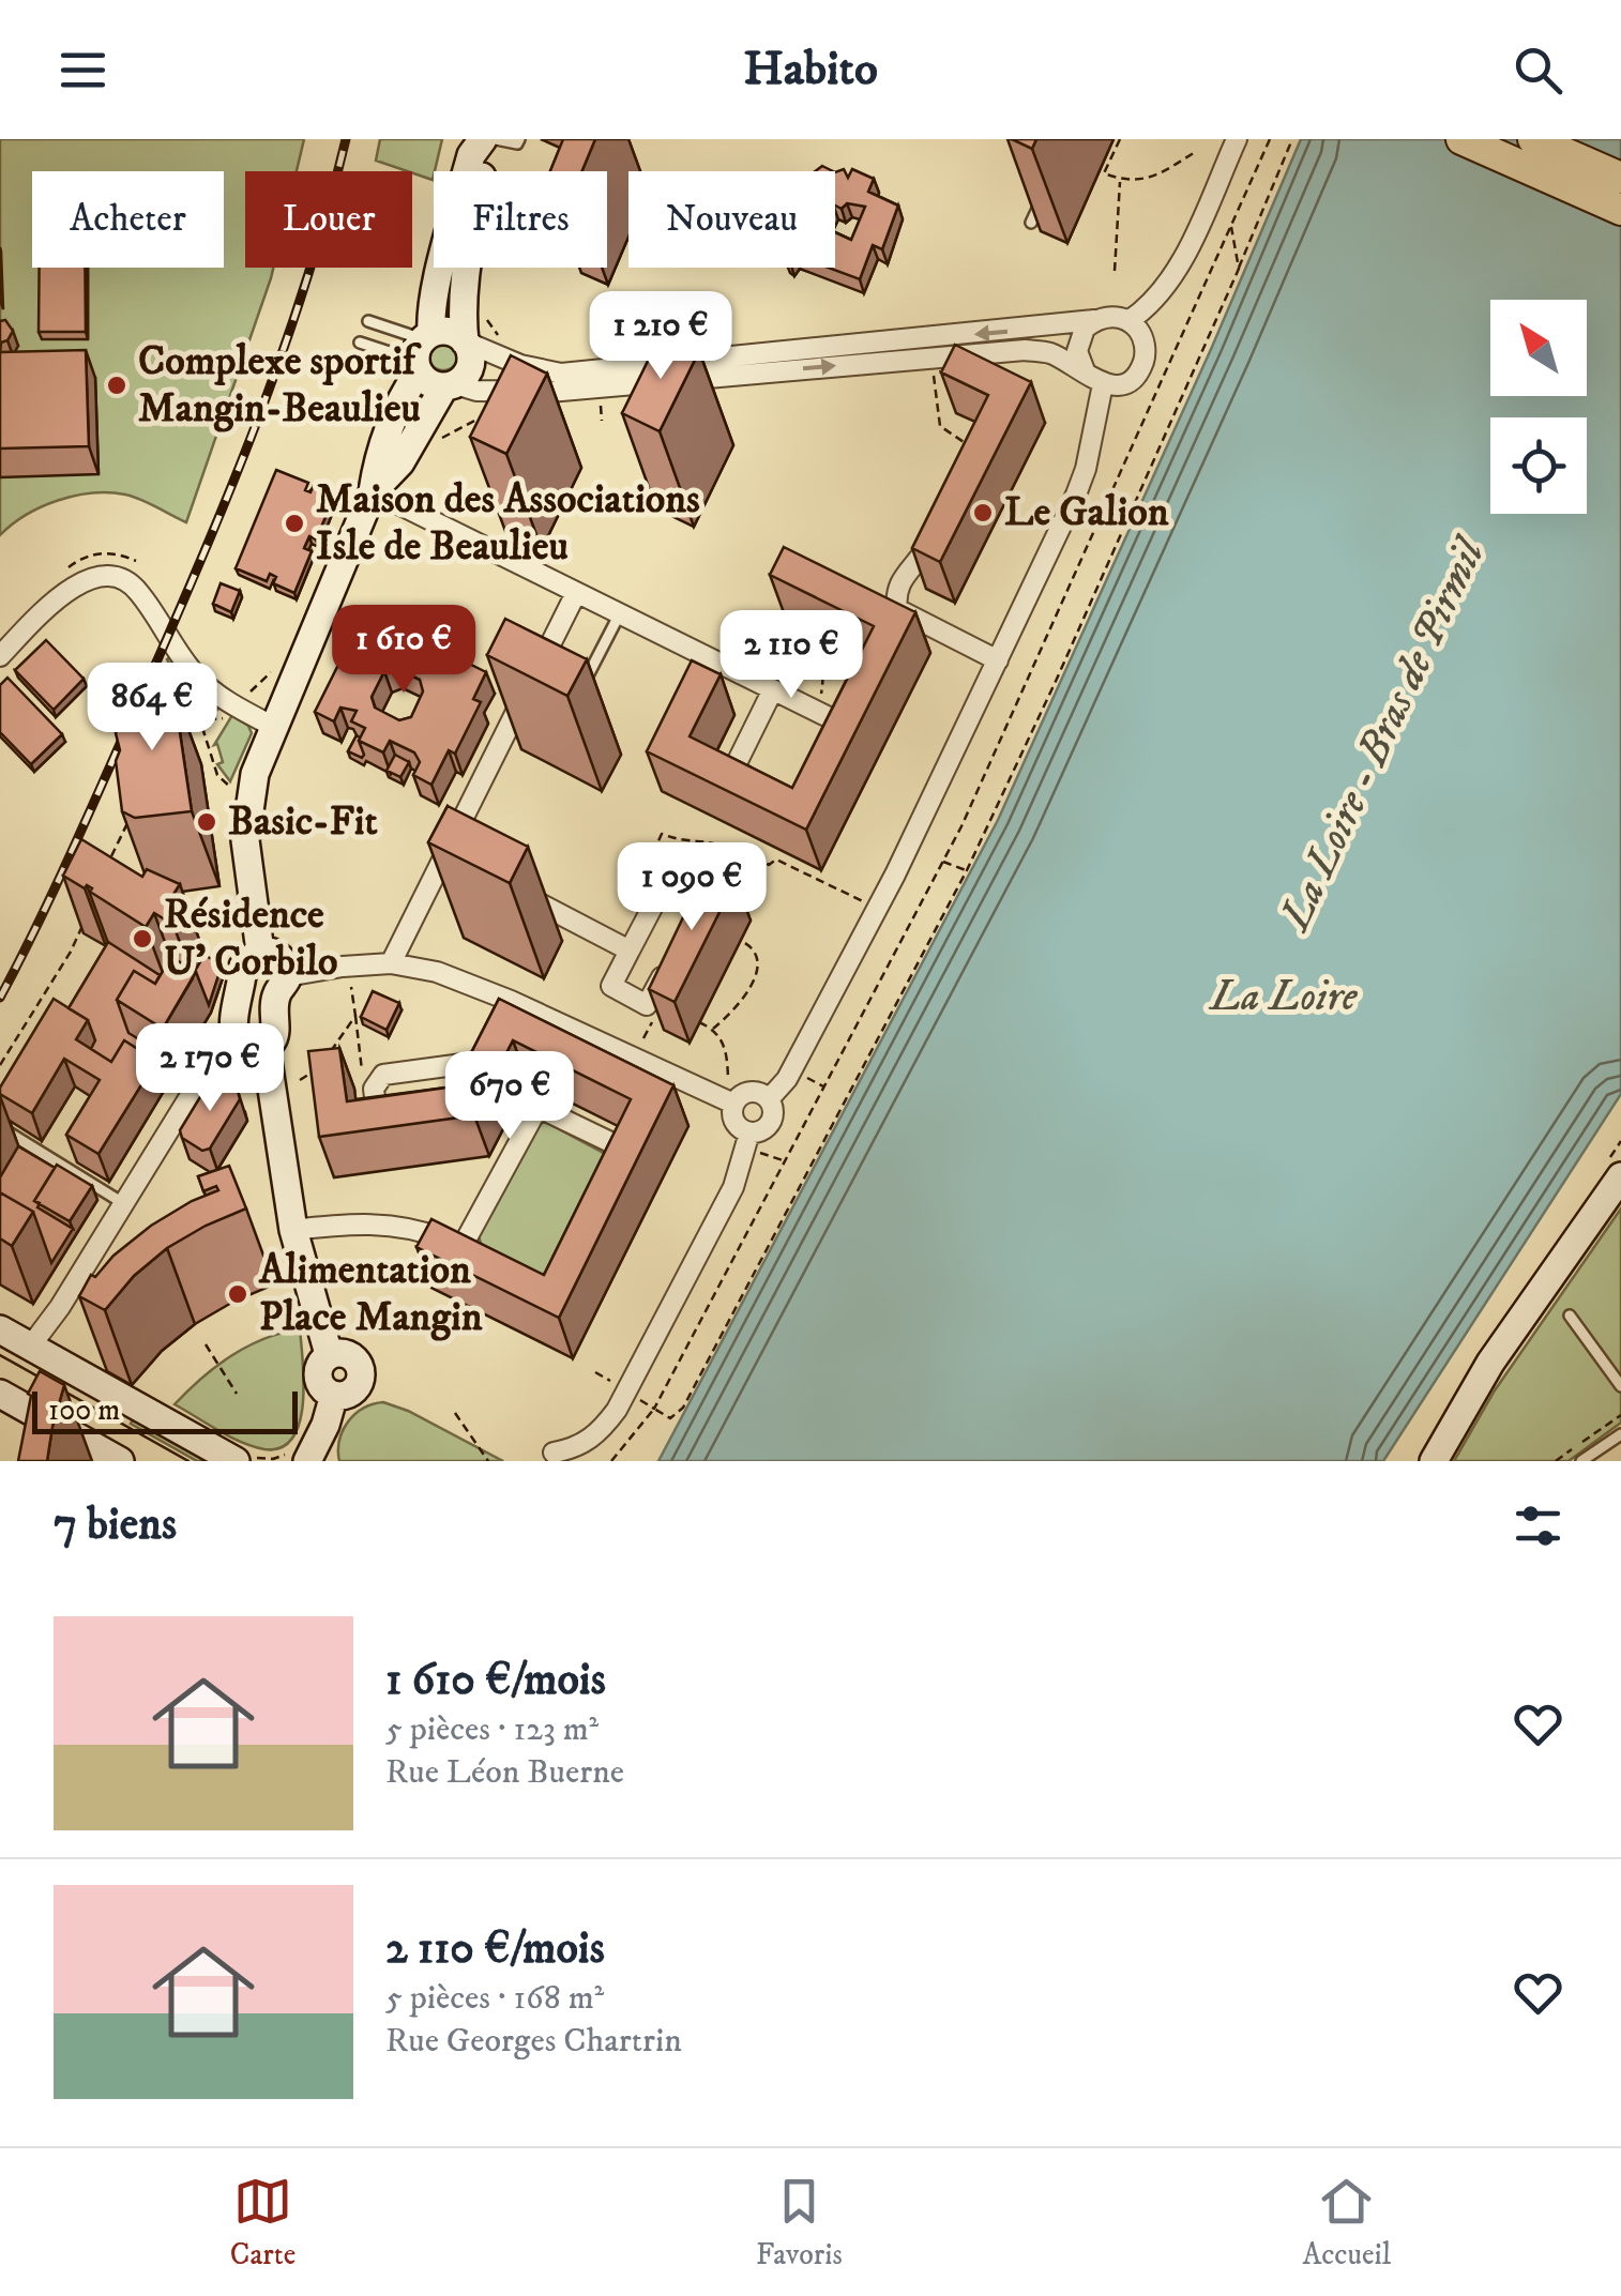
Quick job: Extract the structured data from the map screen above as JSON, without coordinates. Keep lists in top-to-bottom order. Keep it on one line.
{"water":["La Loire - Bras de Pirmil","La Loire"],"places":["Complexe sportif Mangin-Beaulieu","Le Galion","Maison des Associations Isle de Beaulieu","Basic-Fit","Résidence U' Corbilo","Alimentation Place Mangin"],"scale_bar":"100 m","north":"top left","page":{"header":"Habito","chip":["Acheter","Louer","Filtres","Nouveau"],"price":["1 210 €","1 610 €","2 110 €","864 €","1 090 €","2 170 €","670 €"],"scale":"100 m","heading":"7 biens","list":[{"name":"1 610 €/mois","note":"5 pièces · 123 m² · Rue Léon Buerne"},{"name":"2 110 €/mois","note":"5 pièces · 168 m² · Rue Georges Chartrin"}],"tabs":["Carte","Favoris","Accueil"]}}
